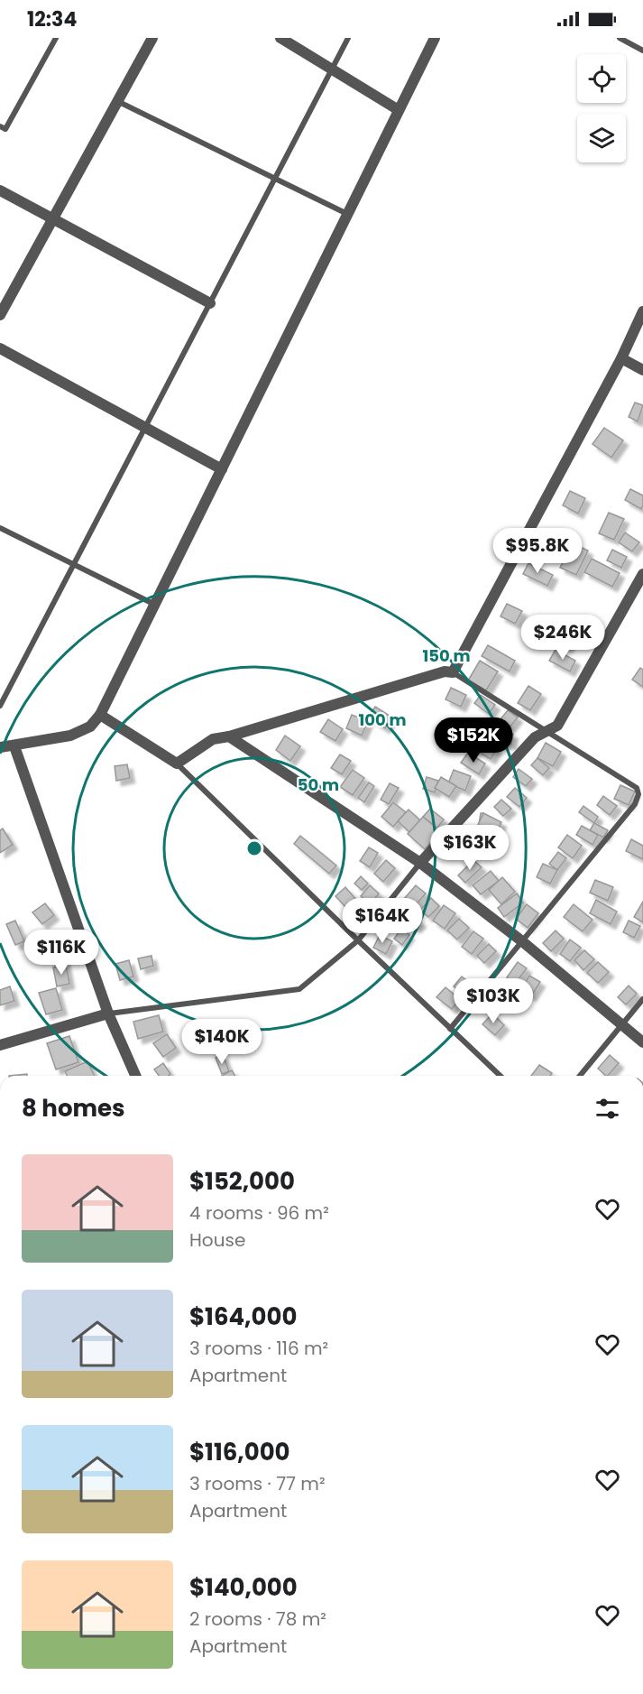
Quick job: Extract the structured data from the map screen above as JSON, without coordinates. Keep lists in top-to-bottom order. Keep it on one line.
{"page":{"status":"12:34","price":["$95.8K","$246K","$152K","$163K","$164K","$116K","$103K","$140K"],"heading":"8 homes","list":[{"name":"$152,000","note":"4 rooms · 96 m² · House"},{"name":"$164,000","note":"3 rooms · 116 m² · Apartment"},{"name":"$116,000","note":"3 rooms · 77 m² · Apartment"},{"name":"$140,000","note":"2 rooms · 78 m² · Apartment"}]},"rings":["150 m","100 m","50 m"]}
